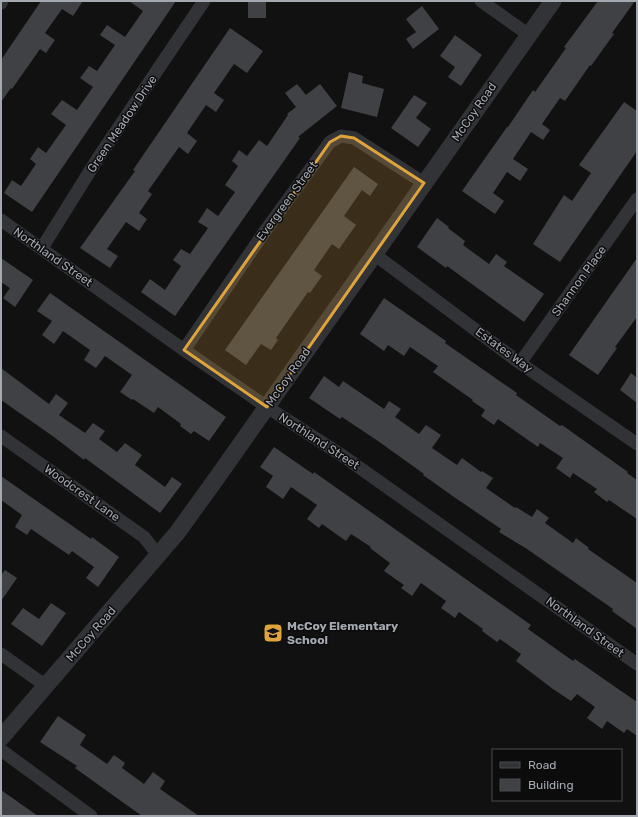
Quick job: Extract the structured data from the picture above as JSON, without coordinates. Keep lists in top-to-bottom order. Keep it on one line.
{"streets":{"street":["McCoy Road","Green Meadow Drive","Evergreen Street","Northland Street","Shannon Place","Estates Way","Woodcrest Lane"]},"crossings":[["McCoy Road","Evergreen Street"],["McCoy Road","Northland Street"],["McCoy Road","Estates Way"],["McCoy Road","Woodcrest Lane"],["Green Meadow Drive","Northland Street"],["Evergreen Street","Northland Street"],["Shannon Place","Estates Way"]],"places":{"school or university":["McCoy Elementary School"]},"legend":["Road","Building"]}
